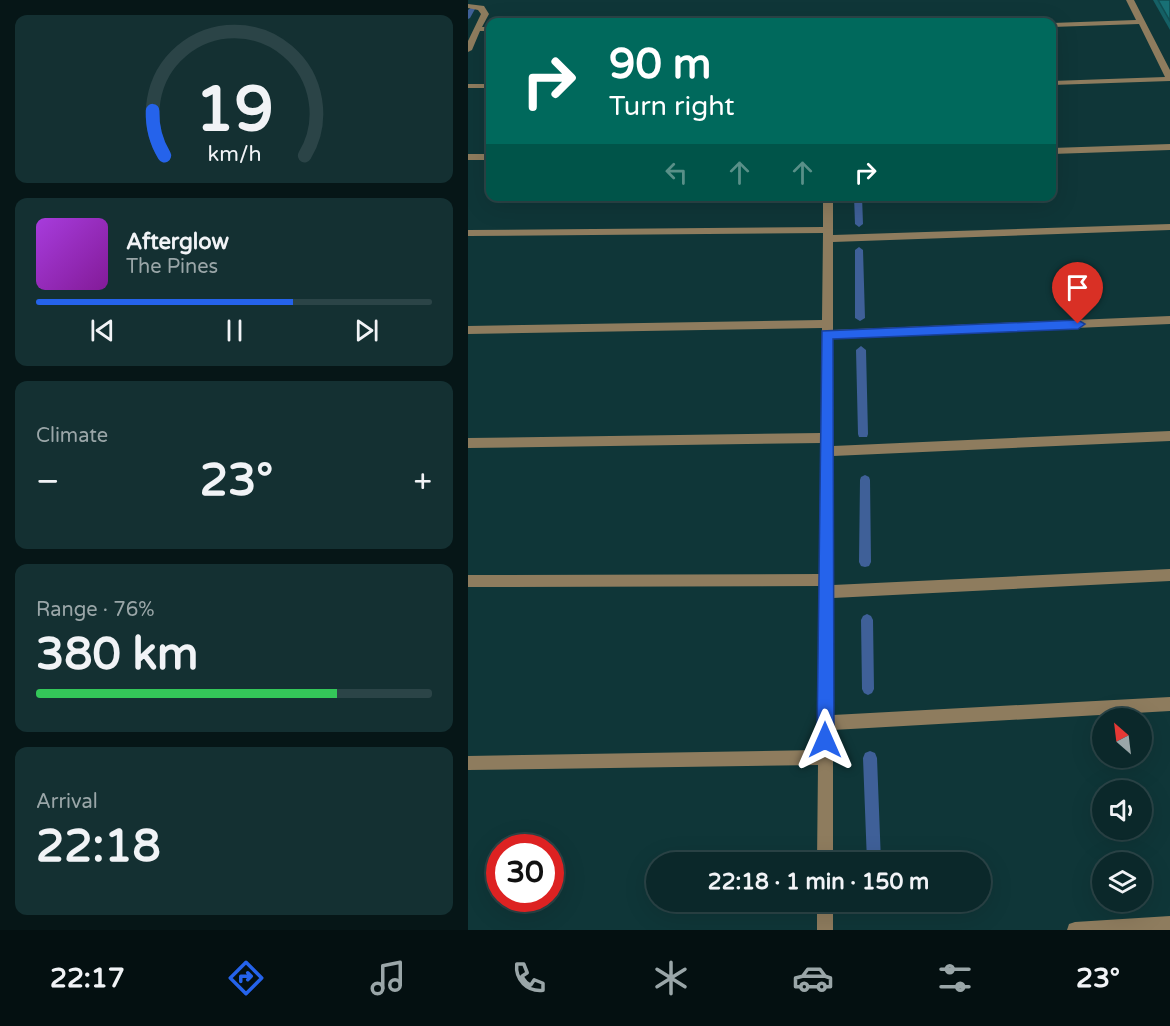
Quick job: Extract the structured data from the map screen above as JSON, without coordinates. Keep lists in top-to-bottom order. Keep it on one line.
{"north":"top left","page":{"turn":["90 m","Turn right"],"song":["Afterglow","The Pines"],"tile":["Climate",["Range · 76%","380 km"],["Arrival","22:18"]],"heat":["−","23°","+"],"limit":"30","trip":"22:18 · 1 min · 150 m","tabs":["22:17","23°"],"gauge":["19","km/h"]}}
